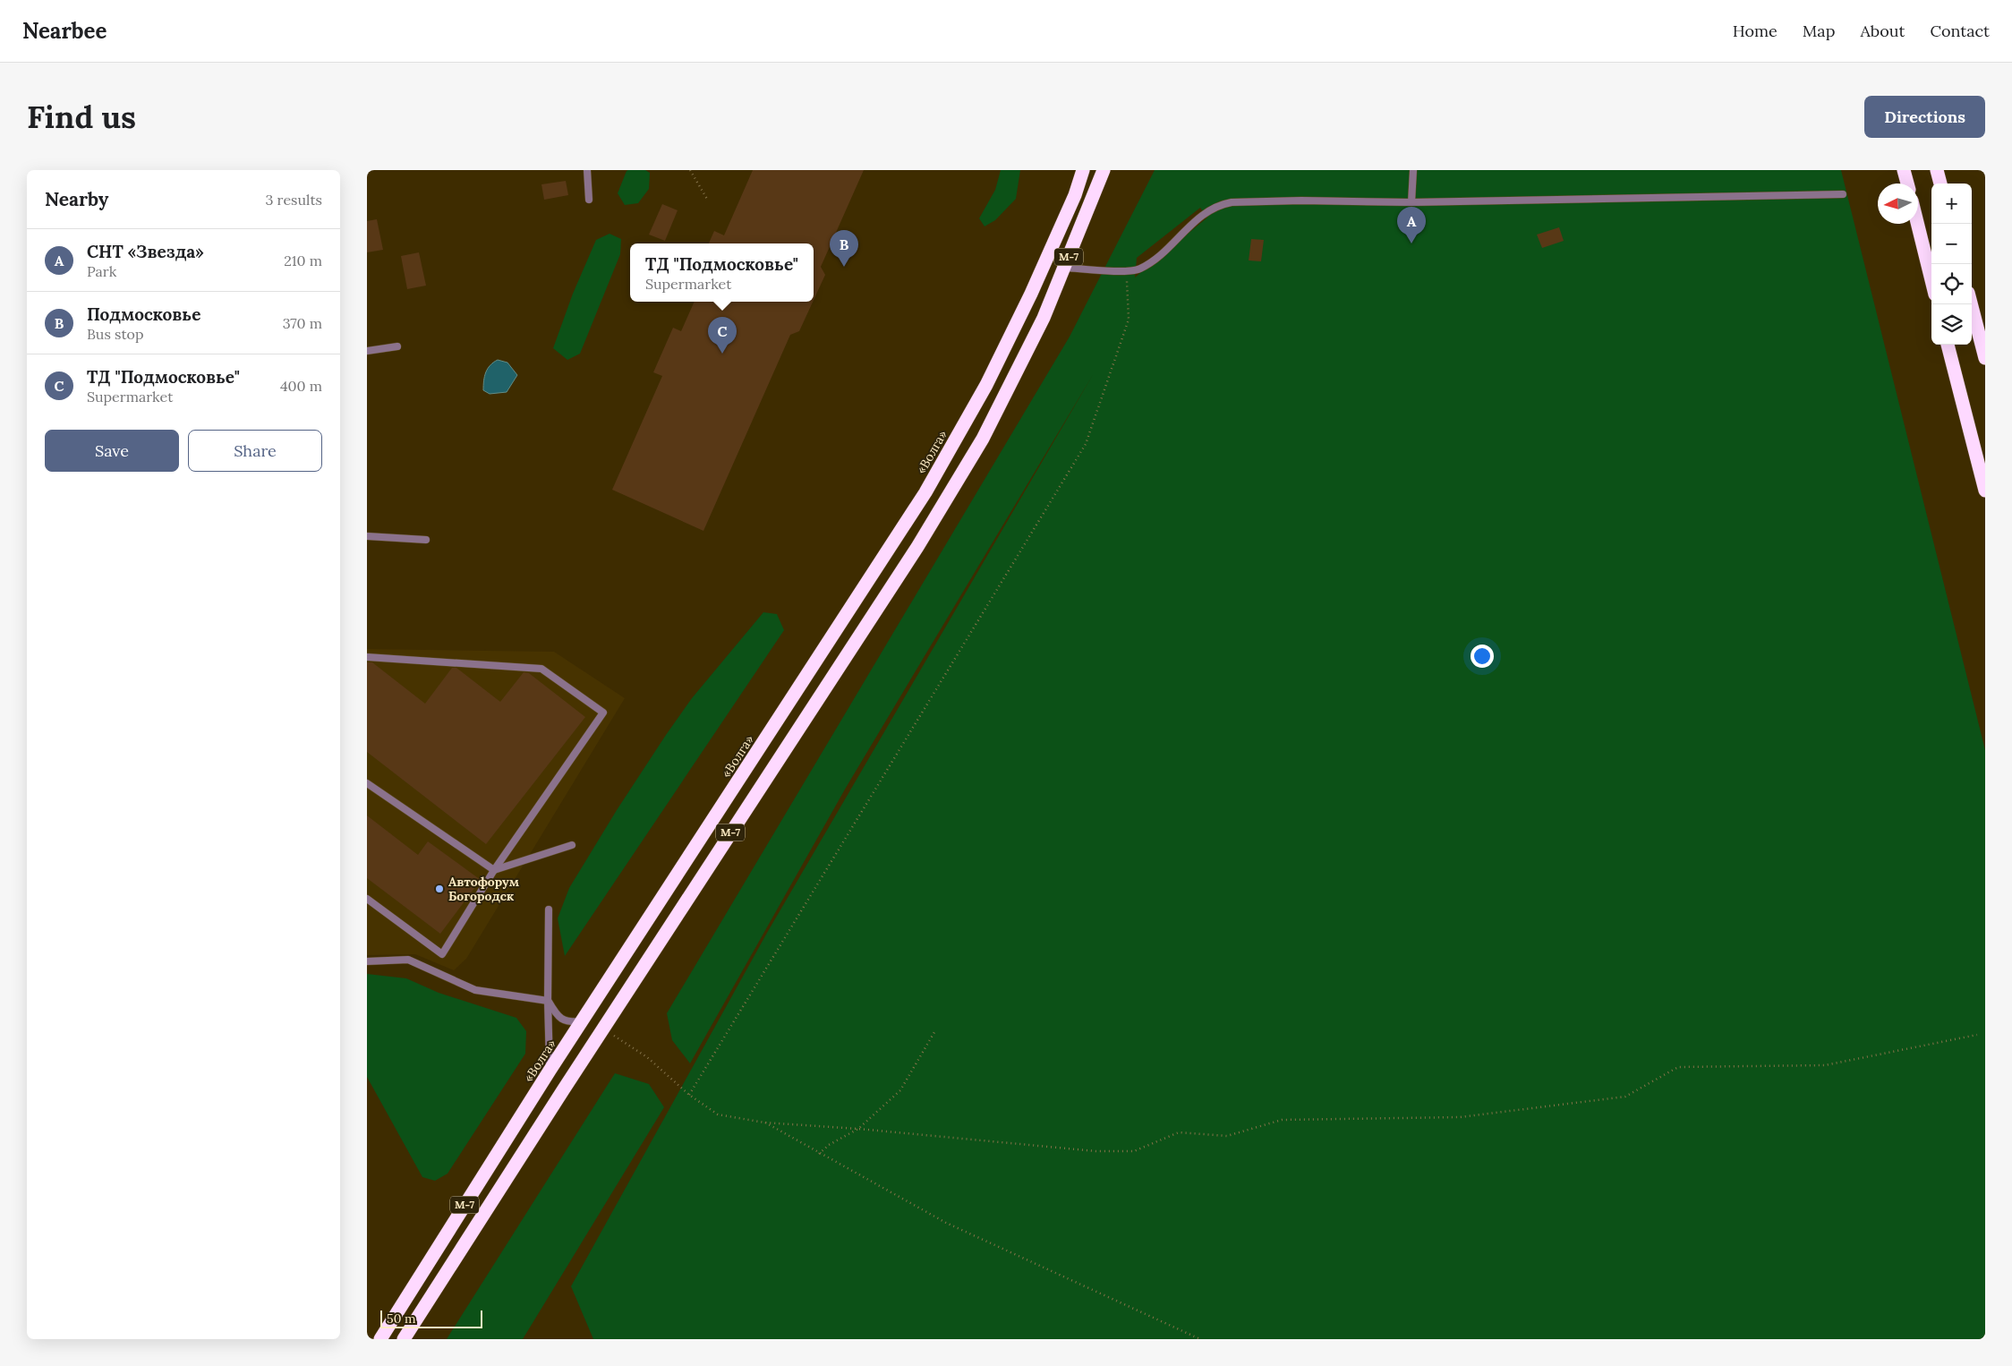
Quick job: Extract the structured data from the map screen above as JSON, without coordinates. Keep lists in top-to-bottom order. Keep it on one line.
{"streets":{"highway":["М-7","«Волга»"]},"places":["Автофорум Богородск"],"scale_bar":"50 m","north":"left","page":{"header":"Nearbee","nav":["Home","Map","About","Contact"],"buttons":["Directions",["Save","Share"]],"title":"Find us","heading":["Nearby","3 results"],"map_buttons":["+","−"],"pins":["A","B","C"],"list":[{"mark":"A","name":"СНТ «Звезда»","note":"Park","value":"210 m"},{"mark":"B","name":"Подмосковье","note":"Bus stop","value":"370 m"},{"mark":"C","name":"ТД \"Подмосковье\"","note":"Supermarket","value":"400 m"}],"popup":["ТД \"Подмосковье\"","Supermarket"],"scale":"50 m"}}
